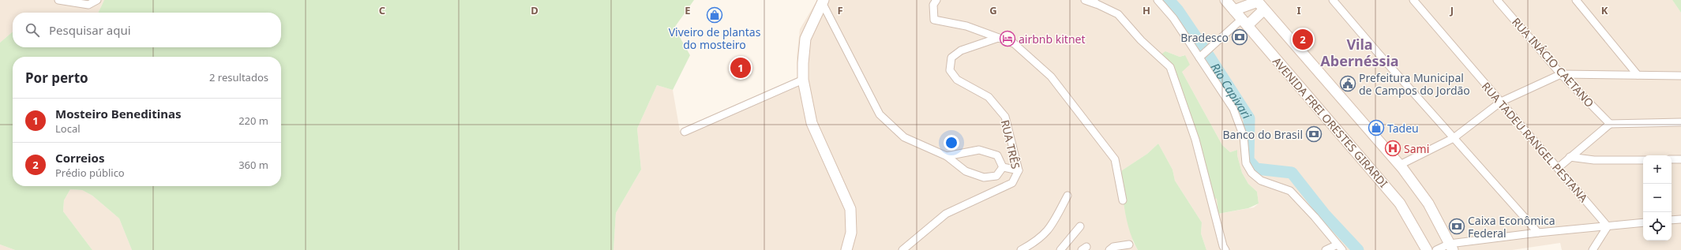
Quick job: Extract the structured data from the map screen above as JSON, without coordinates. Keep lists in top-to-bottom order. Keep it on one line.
{"streets":{"main road":["AVENIDA FREI ORESTES GIRARDI"],"street":["RUA INÁCIO CAETANO","RUA TADEU RANGEL PESTANA","RUA TRÊS"]},"districts":["Vila Abernéssia"],"water":["Rio Capivari"],"places":{"shop":["Viveiro de plantas do mosteiro","Tadeu"],"bank":["Bradesco","Banco do Brasil","Caixa Econômica Federal"],"hotel":["airbnb kitnet"],"public building":["Prefeitura Municipal de Campos do Jordão"],"hospital":["Sami"]},"page":{"search":"Pesquisar aqui","pins":["2","1"],"heading":["Por perto","2 resultados"],"list":[{"mark":"1","name":"Mosteiro Beneditinas","note":"Local","value":"220 m"},{"mark":"2","name":"Correios","note":"Prédio público","value":"360 m"}],"map_buttons":["+","−"]},"grid":{"columns":["C","D","E","F","G","H","I","J","K"]}}
